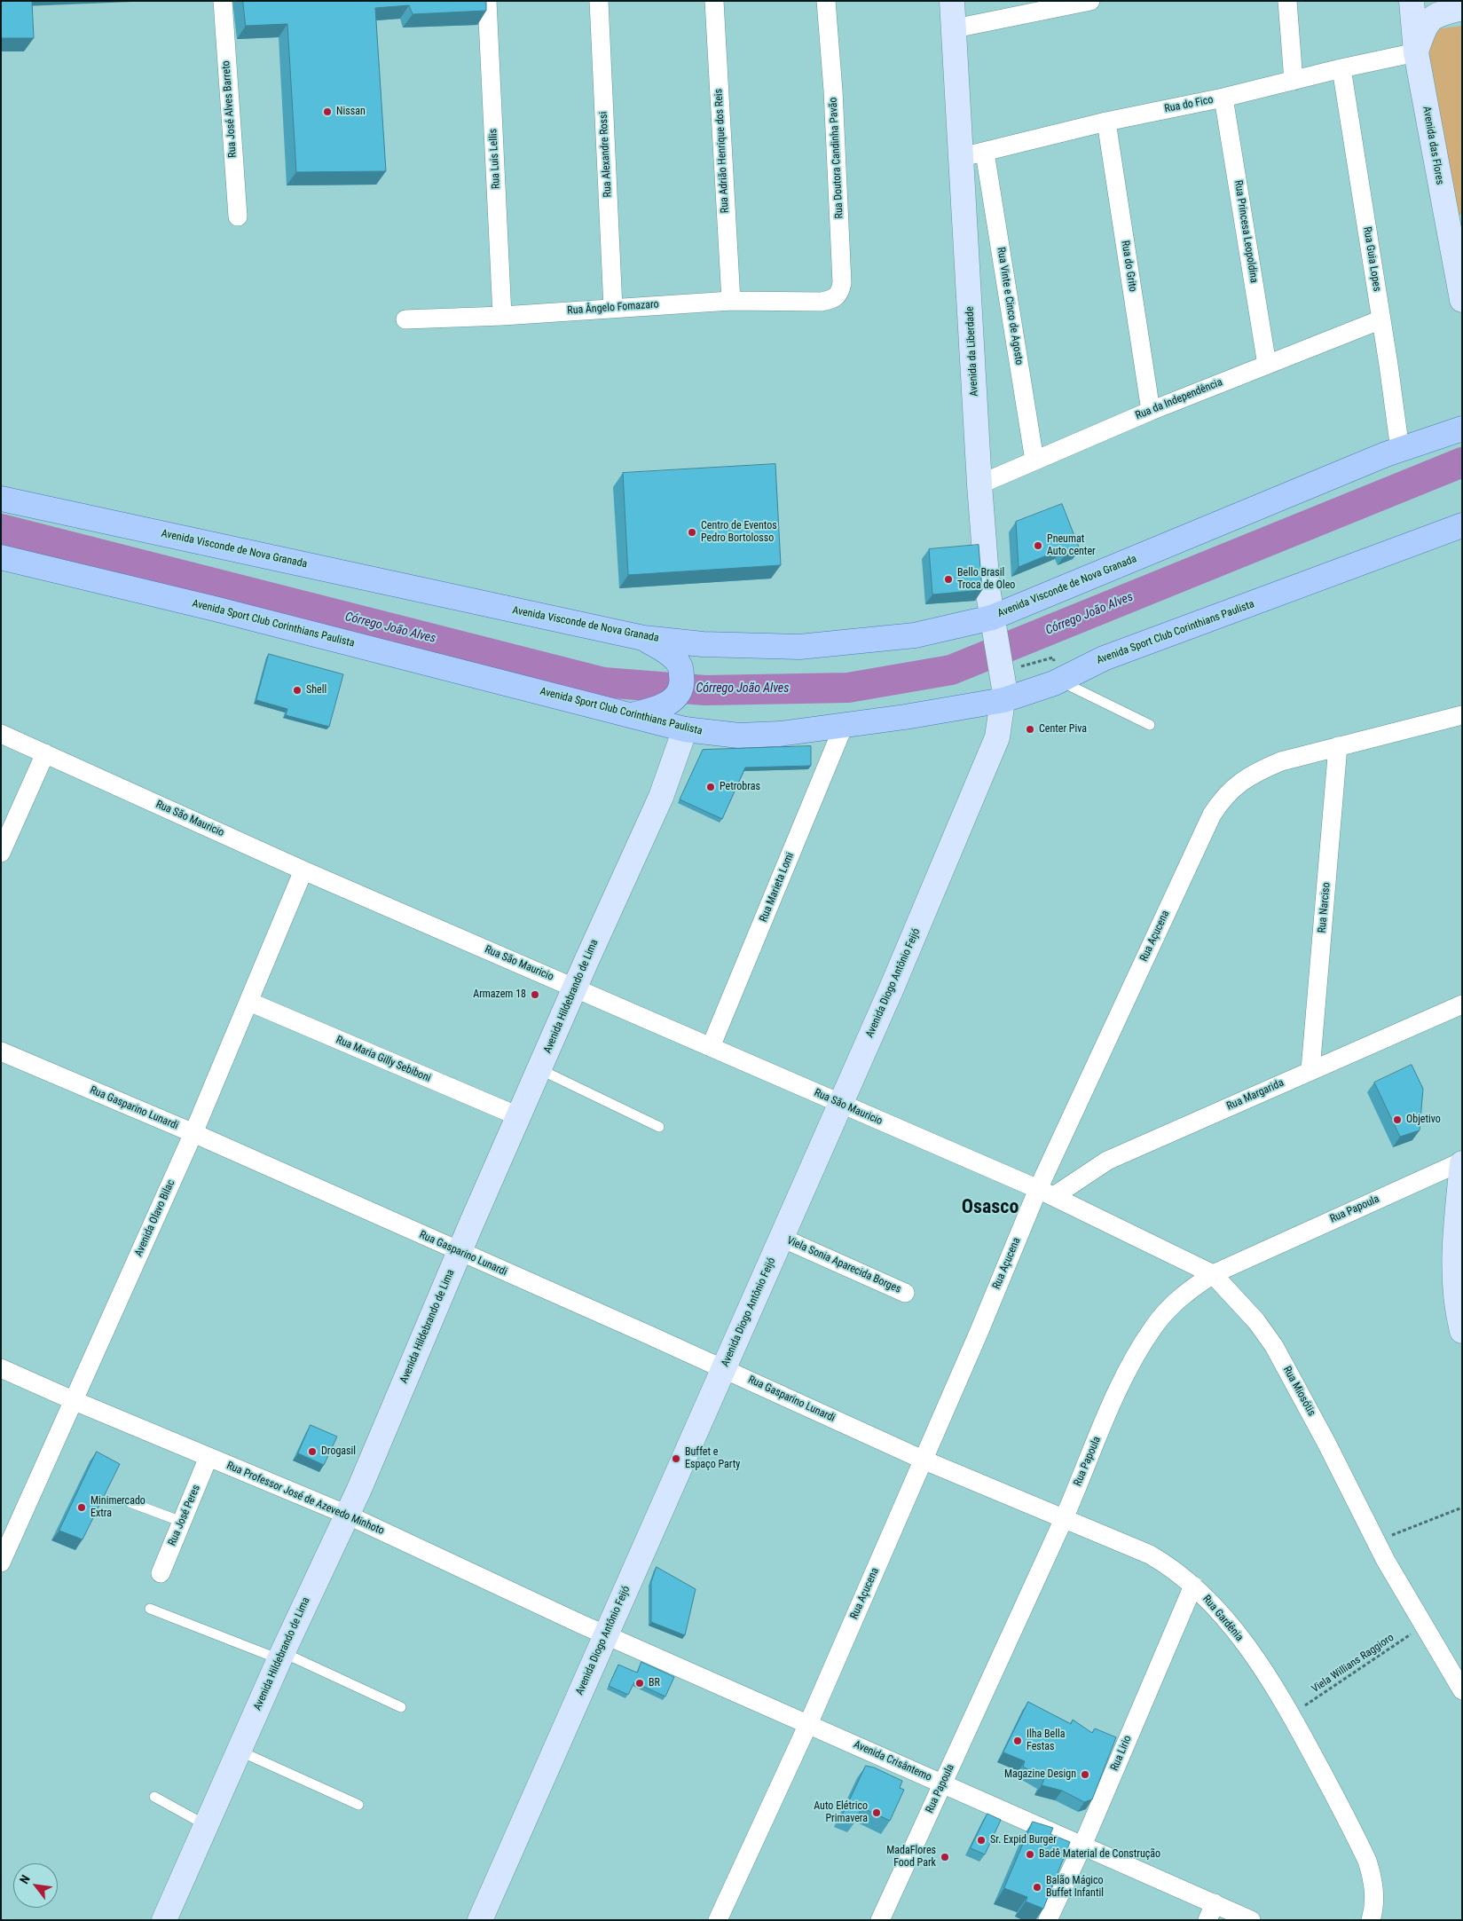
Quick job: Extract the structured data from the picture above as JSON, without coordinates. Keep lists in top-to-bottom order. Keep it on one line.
{"streets":{"main road":["Avenida das Flores","Avenida da Liberdade","Avenida Visconde de Nova Granada","Avenida Sport Club Corinthians Paulista","Avenida Diogo Antônio Feijó","Avenida Hildebrando de Lima"],"street":["Rua do Fico","Rua José Alves Barreto","Rua Adrião Henrique dos Reis","Rua Alexandre Rossi","Rua Doutora Candinha Pavão","Rua Luis Lellis","Rua Princesa Leopoldina","Rua Guia Lopes","Rua do Grito","Rua Vinte e Cinco de Agosto","Rua Ângelo Fomazaro","Rua da Independência","Rua São Mauricio","Rua Marieta Lomi","Rua Narciso","Rua Açucena","Rua Maria Gilly Sebiboni","Rua Margarida","Rua Gasparino Lunardi","Rua Papoula","Avenida Olavo Bilac","Viela Sonia Aparecida Borges","Rua Miosótis","Rua Professor José de Azevedo Minhoto","Rua José Peres","Rua Gardênia","Rua Lirio","Avenida Crisântemo"],"path":["Viela Willians Raggioro"]},"crossings":[["Rua do Fico","Avenida das Flores"],["Rua do Fico","Rua Princesa Leopoldina"],["Rua do Fico","Rua Guia Lopes"],["Rua do Fico","Rua do Grito"],["Rua do Fico","Rua Vinte e Cinco de Agosto"],["Rua do Fico","Avenida da Liberdade"],["Rua Adrião Henrique dos Reis","Rua Ângelo Fomazaro"],["Rua Alexandre Rossi","Rua Ângelo Fomazaro"],["Rua Doutora Candinha Pavão","Rua Ângelo Fomazaro"],["Rua Luis Lellis","Rua Ângelo Fomazaro"],["Rua Princesa Leopoldina","Rua da Independência"],["Rua Guia Lopes","Rua da Independência"],["Rua Guia Lopes","Avenida Visconde de Nova Granada"],["Rua do Grito","Rua da Independência"],["Rua Vinte e Cinco de Agosto","Rua da Independência"],["Avenida da Liberdade","Rua da Independência"],["Avenida da Liberdade","Avenida Visconde de Nova Granada"],["Avenida da Liberdade","Avenida Sport Club Corinthians Paulista"],["Avenida da Liberdade","Avenida Diogo Antônio Feijó"],["Avenida Sport Club Corinthians Paulista","Rua Marieta Lomi"],["Avenida Sport Club Corinthians Paulista","Avenida Diogo Antônio Feijó"],["Avenida Sport Club Corinthians Paulista","Avenida Hildebrando de Lima"],["Rua São Mauricio","Rua Marieta Lomi"],["Rua São Mauricio","Rua Açucena"],["Rua São Mauricio","Avenida Diogo Antônio Feijó"],["Rua São Mauricio","Avenida Hildebrando de Lima"],["Rua São Mauricio","Rua Margarida"],["Rua São Mauricio","Avenida Olavo Bilac"],["Rua São Mauricio","Rua Miosótis"],["Rua Narciso","Rua Açucena"],["Rua Narciso","Rua Margarida"],["Rua Açucena","Rua Margarida"],["Rua Açucena","Rua Gasparino Lunardi"],["Rua Açucena","Rua Miosótis"],["Rua Açucena","Rua Gardênia"],["Rua Açucena","Avenida Crisântemo"],["Avenida Diogo Antônio Feijó","Rua Gasparino Lunardi"],["Avenida Diogo Antônio Feijó","Viela Sonia Aparecida Borges"],["Avenida Diogo Antônio Feijó","Rua Professor José de Azevedo Minhoto"],["Avenida Diogo Antônio Feijó","Avenida Crisântemo"],["Avenida Hildebrando de Lima","Rua Maria Gilly Sebiboni"],["Avenida Hildebrando de Lima","Rua Gasparino Lunardi"],["Avenida Hildebrando de Lima","Rua Professor José de Azevedo Minhoto"],["Rua Maria Gilly Sebiboni","Avenida Olavo Bilac"],["Rua Margarida","Rua Miosótis"],["Rua Gasparino Lunardi","Avenida Olavo Bilac"],["Rua Gasparino Lunardi","Rua Gardênia"],["Rua Papoula","Rua Miosótis"],["Rua Papoula","Rua Gardênia"],["Rua Papoula","Avenida Crisântemo"],["Avenida Olavo Bilac","Rua Professor José de Azevedo Minhoto"],["Rua Miosótis","Viela Willians Raggioro"],["Rua Professor José de Azevedo Minhoto","Rua José Peres"],["Rua Professor José de Azevedo Minhoto","Avenida Crisântemo"],["Rua Gardênia","Viela Willians Raggioro"],["Rua Gardênia","Rua Lirio"],["Rua Lirio","Avenida Crisântemo"]],"districts":["Osasco"],"water":["Córrego João Alves"],"places":["Nissan","Centro de Eventos Pedro Bortolosso","Pneumat Auto center","Bello Brasil Troca de Oleo","Shell","Center Piva","Petrobras","Armazem 18","Objetivo","Drogasil","Buffet e Espaço Party","Minimercado Extra","BR","Ilha Bella Festas","Magazine Design","Auto Elétrico Primavera","Sr. Expid Burger","Badê Material de Construção","MadaFlores Food Park","Balão Mágico Buffet Infantil"],"north":"top left"}
